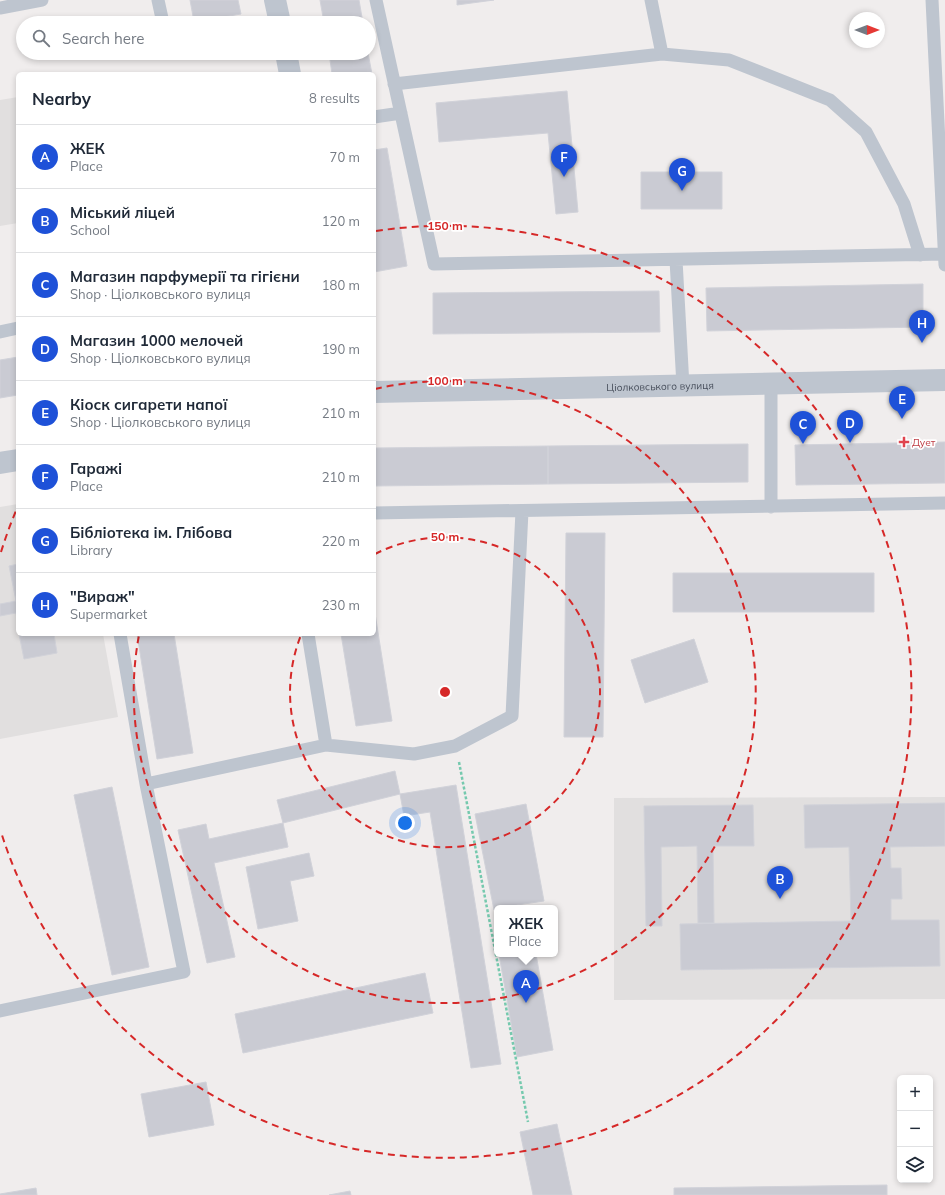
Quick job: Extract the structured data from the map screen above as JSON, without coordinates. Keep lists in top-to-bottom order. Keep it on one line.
{"streets":{"street":["Ціолковського вулиця"]},"places":{"health":["Дует"]},"north":"right","page":{"search":"Search here","heading":["Nearby","8 results"],"list":[{"mark":"A","name":"ЖЕК","note":"Place","value":"70 m"},{"mark":"B","name":"Міський ліцей","note":"School","value":"120 m"},{"mark":"C","name":"Магазин парфумерії та гігієни","note":"Shop · Ціолковського вулиця","value":"180 m"},{"mark":"D","name":"Магазин 1000 мелочей","note":"Shop · Ціолковського вулиця","value":"190 m"},{"mark":"E","name":"Кіоск сигарети напої","note":"Shop · Ціолковського вулиця","value":"210 m"},{"mark":"F","name":"Гаражі","note":"Place","value":"210 m"},{"mark":"G","name":"Бібліотека ім. Глібова","note":"Library","value":"220 m"},{"mark":"H","name":"\"Вираж\"","note":"Supermarket","value":"230 m"}],"pins":["F","G","H","E","D","C","B","A"],"popup":["ЖЕК","Place"],"map_buttons":["+","−"]},"rings":["150 m","100 m","50 m"]}
